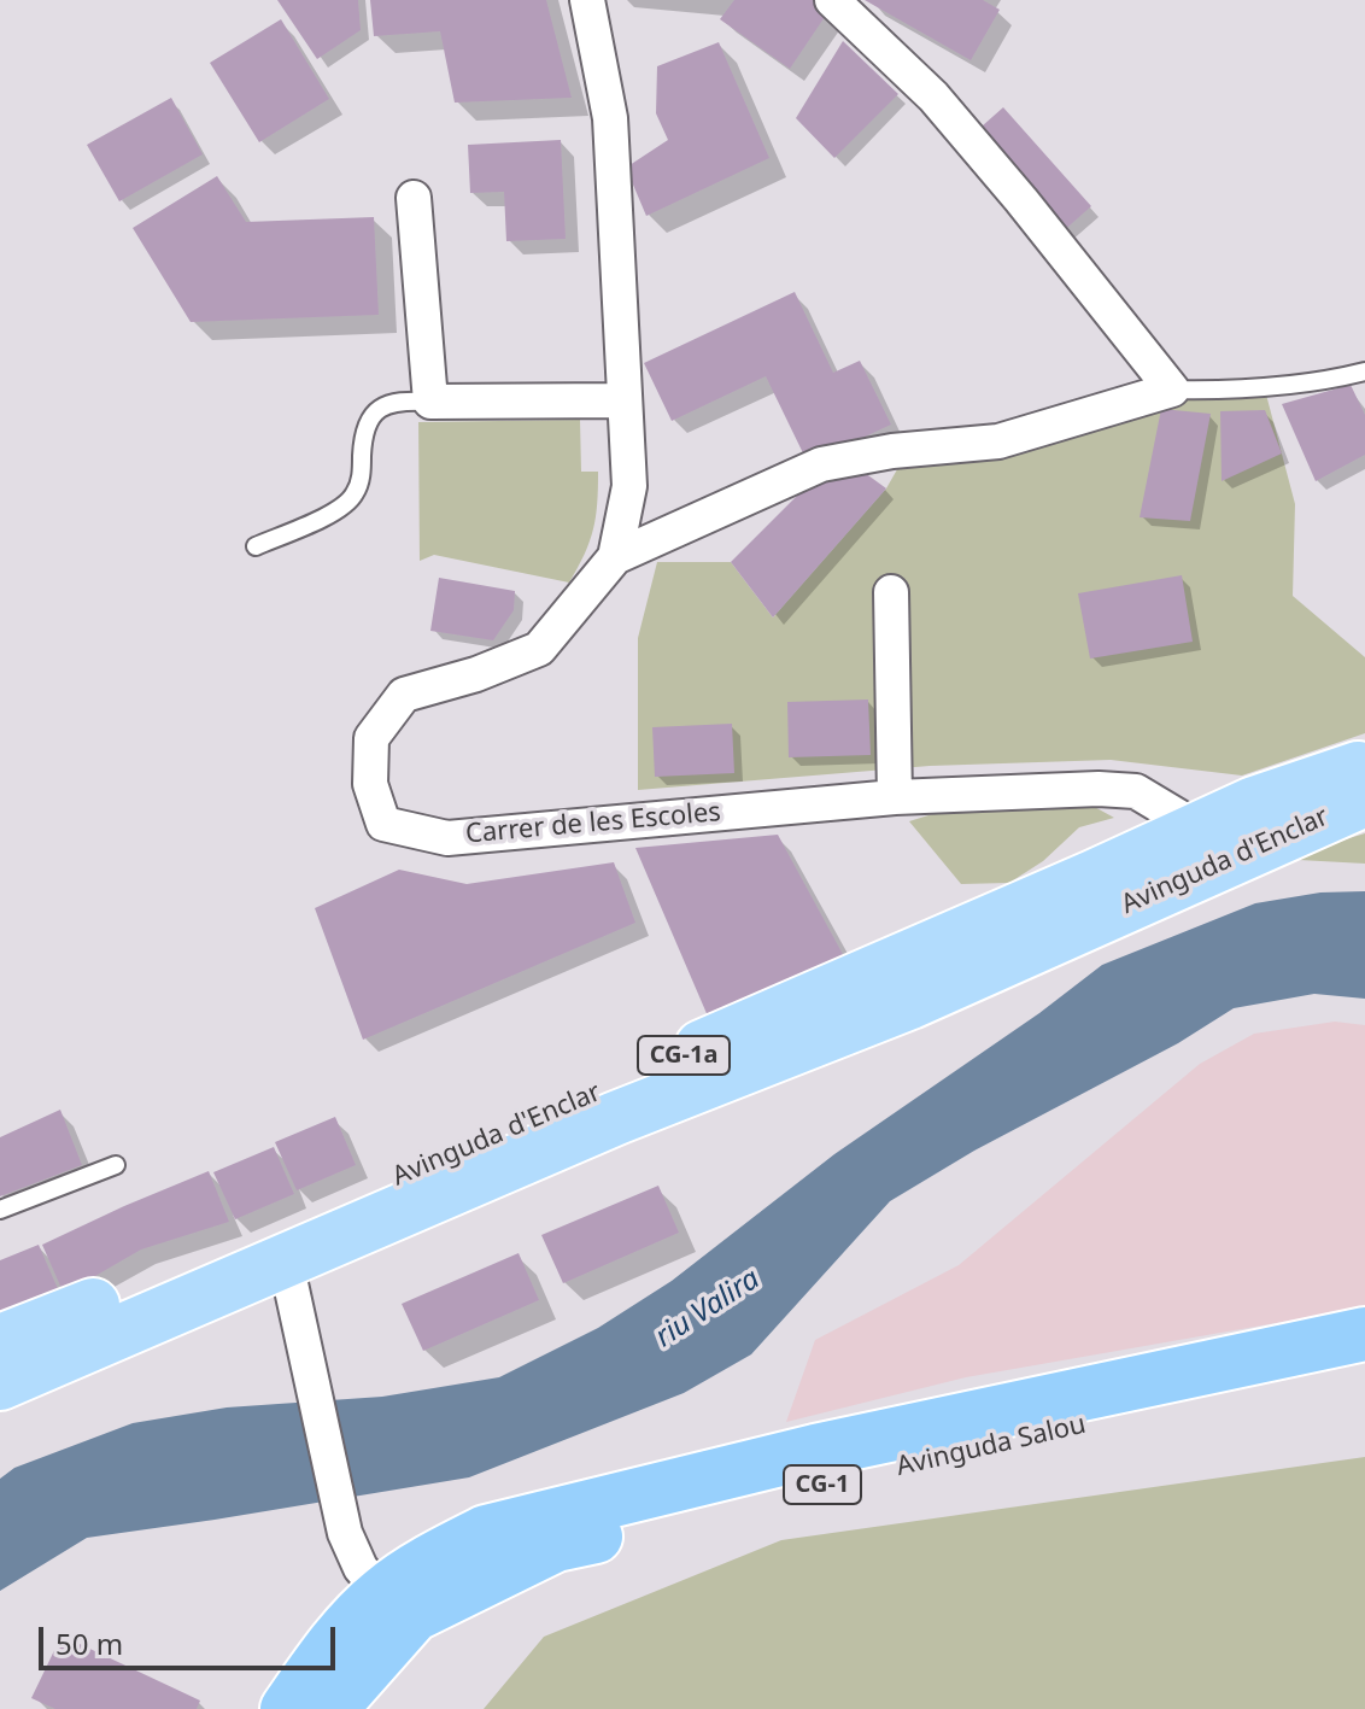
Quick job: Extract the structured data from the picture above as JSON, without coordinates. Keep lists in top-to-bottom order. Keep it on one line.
{"streets":{"highway":["Avinguda Salou","CG-1"],"main road":["Avinguda d'Enclar","CG-1a"],"street":["Carrer de les Escoles"]},"crossings":[["Carrer de les Escoles","Avinguda d'Enclar"],["Avinguda d'Enclar","CG-1a"]],"water":["riu Valira"],"scale_bar":"50 m"}
